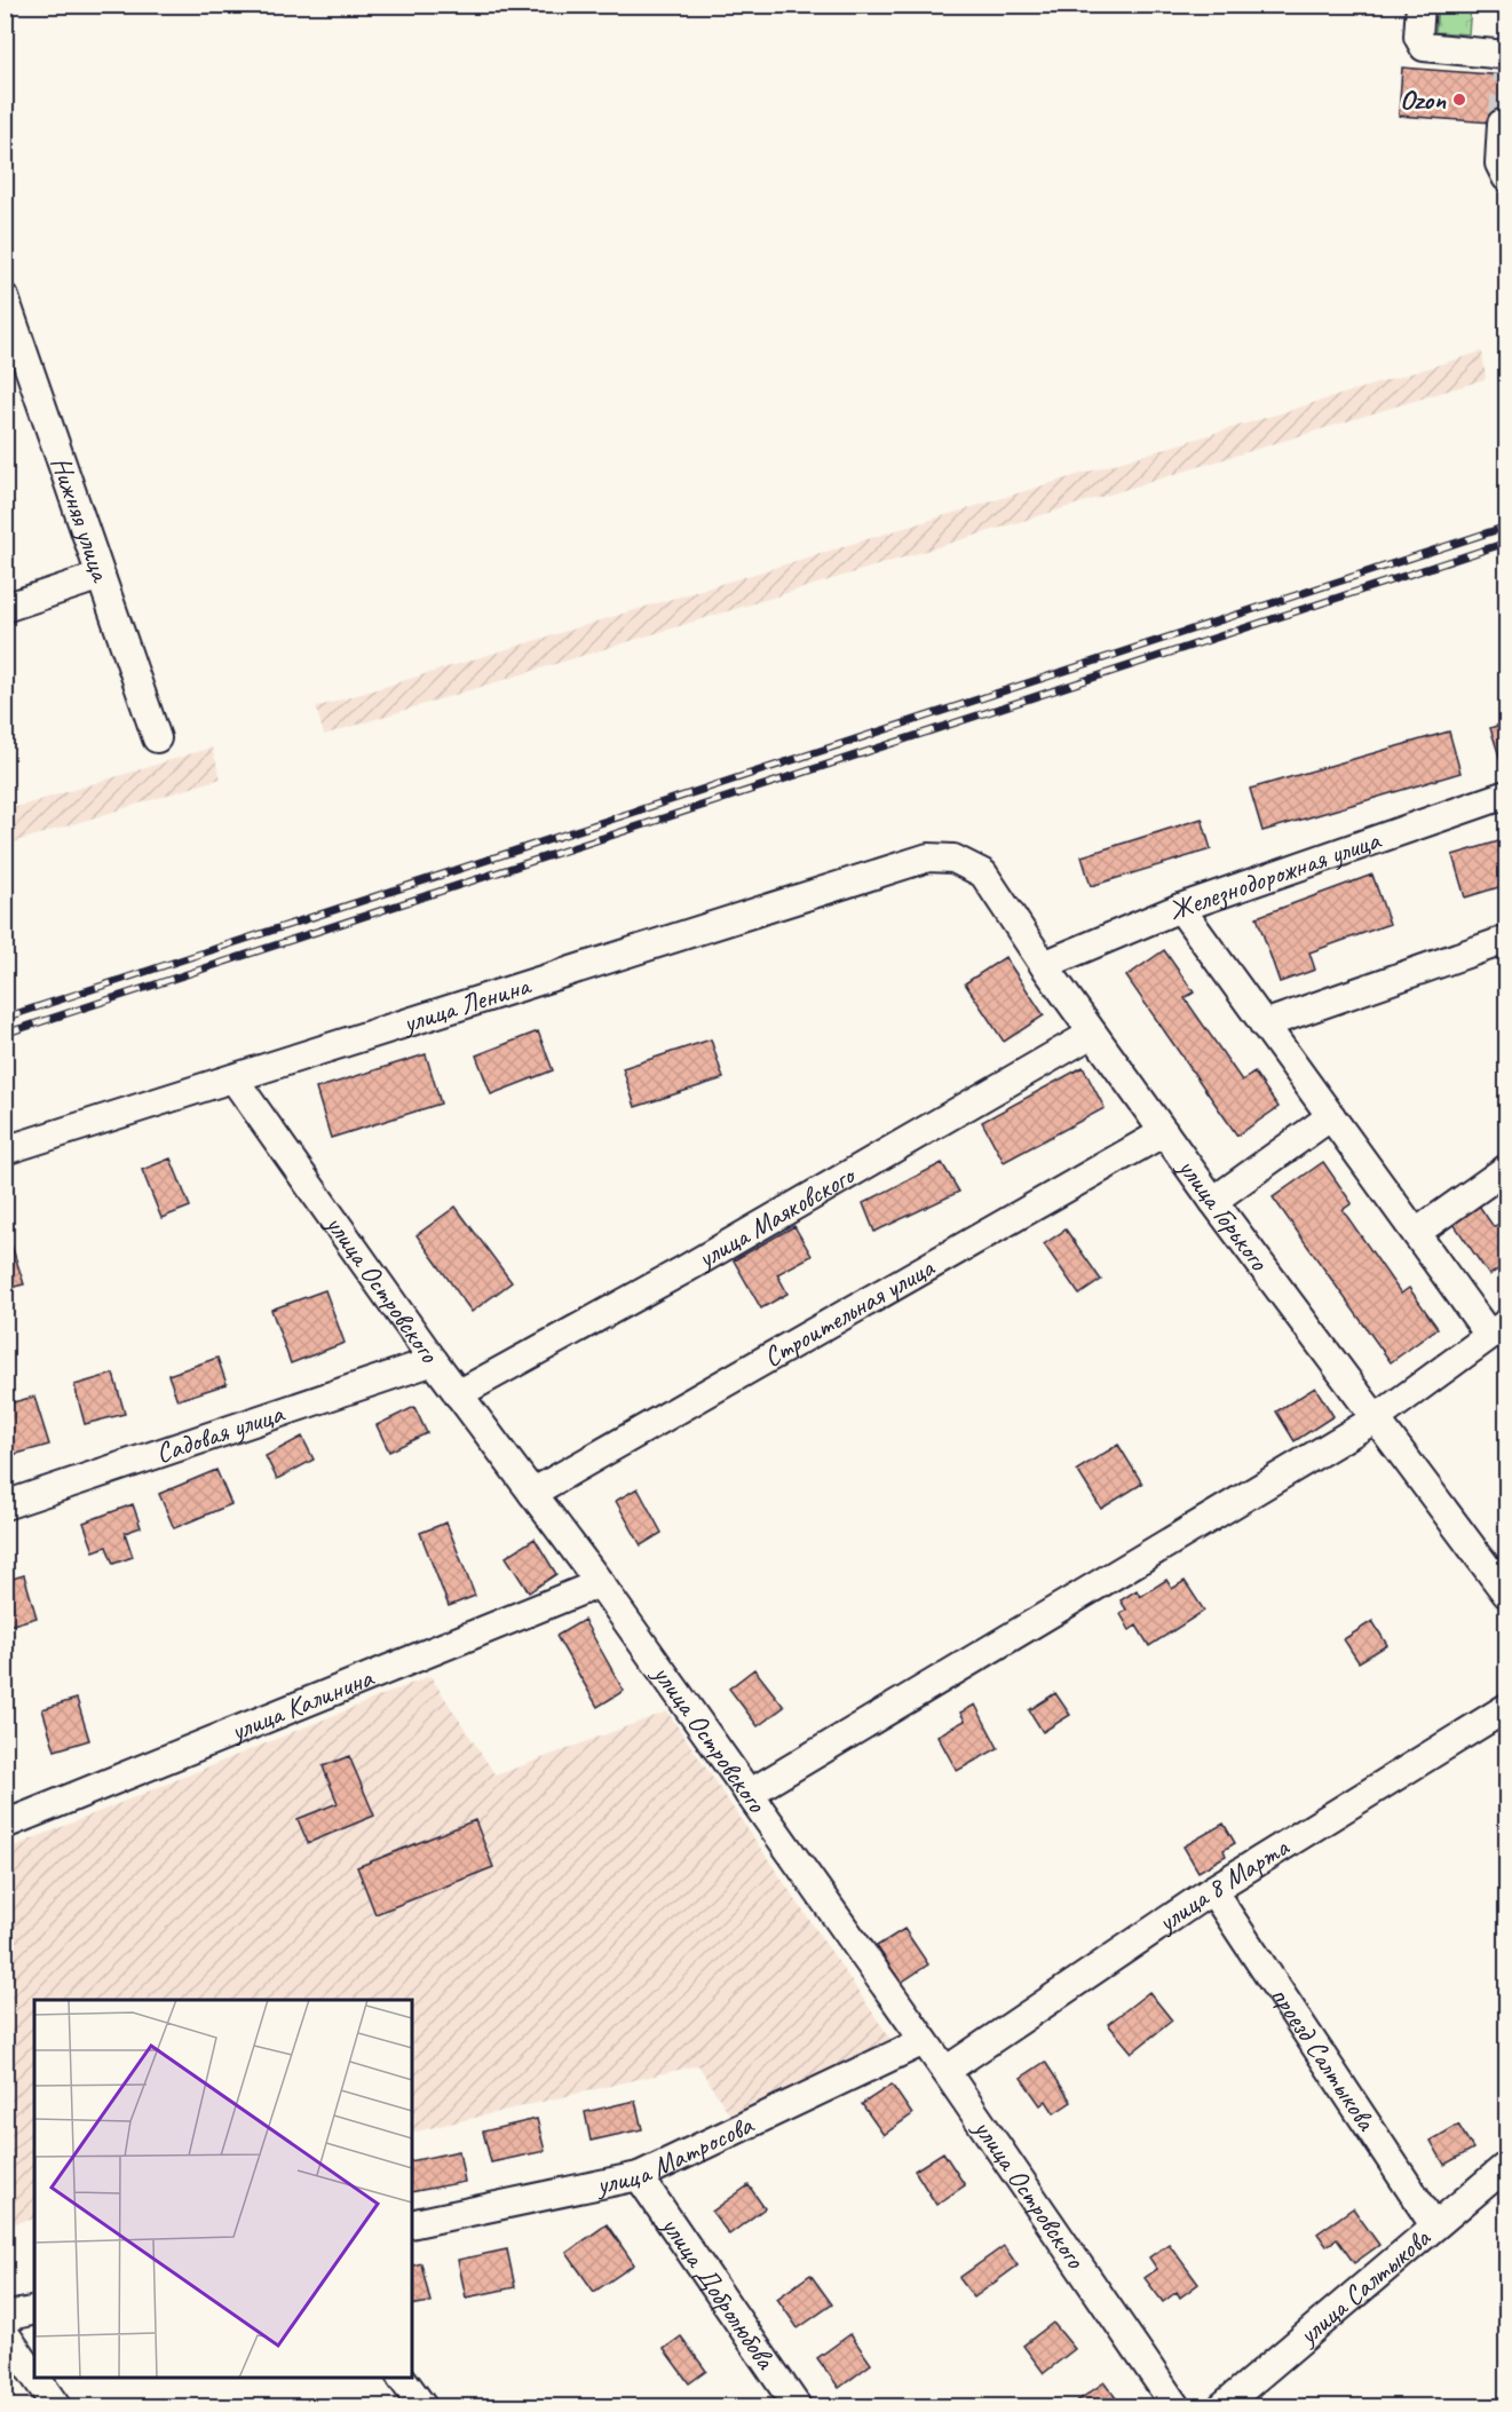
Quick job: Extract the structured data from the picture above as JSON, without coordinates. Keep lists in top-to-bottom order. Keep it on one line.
{"streets":{"street":["Нижняя улица","Железнодорожная улица","улица Ленина","улица Горького","улица Маяковского","улица Островского","Строительная улица","Садовая улица","улица Калинина","улица 8 Марта","проезд Салтыкова","улица Матросова","улица Салтыкова","улица Добролюбова"]},"crossings":[["Железнодорожная улица","улица Горького"],["улица Ленина","улица Горького"],["улица Ленина","улица Островского"],["улица Горького","улица Маяковского"],["улица Горького","Строительная улица"],["улица Маяковского","улица Островского"],["улица Островского","Строительная улица"],["улица Островского","Садовая улица"],["улица Островского","улица Калинина"],["улица Островского","улица 8 Марта"],["улица Островского","улица Матросова"],["улица 8 Марта","проезд Салтыкова"],["проезд Салтыкова","улица Салтыкова"],["улица Матросова","улица Добролюбова"]],"places":["Ozon"]}
